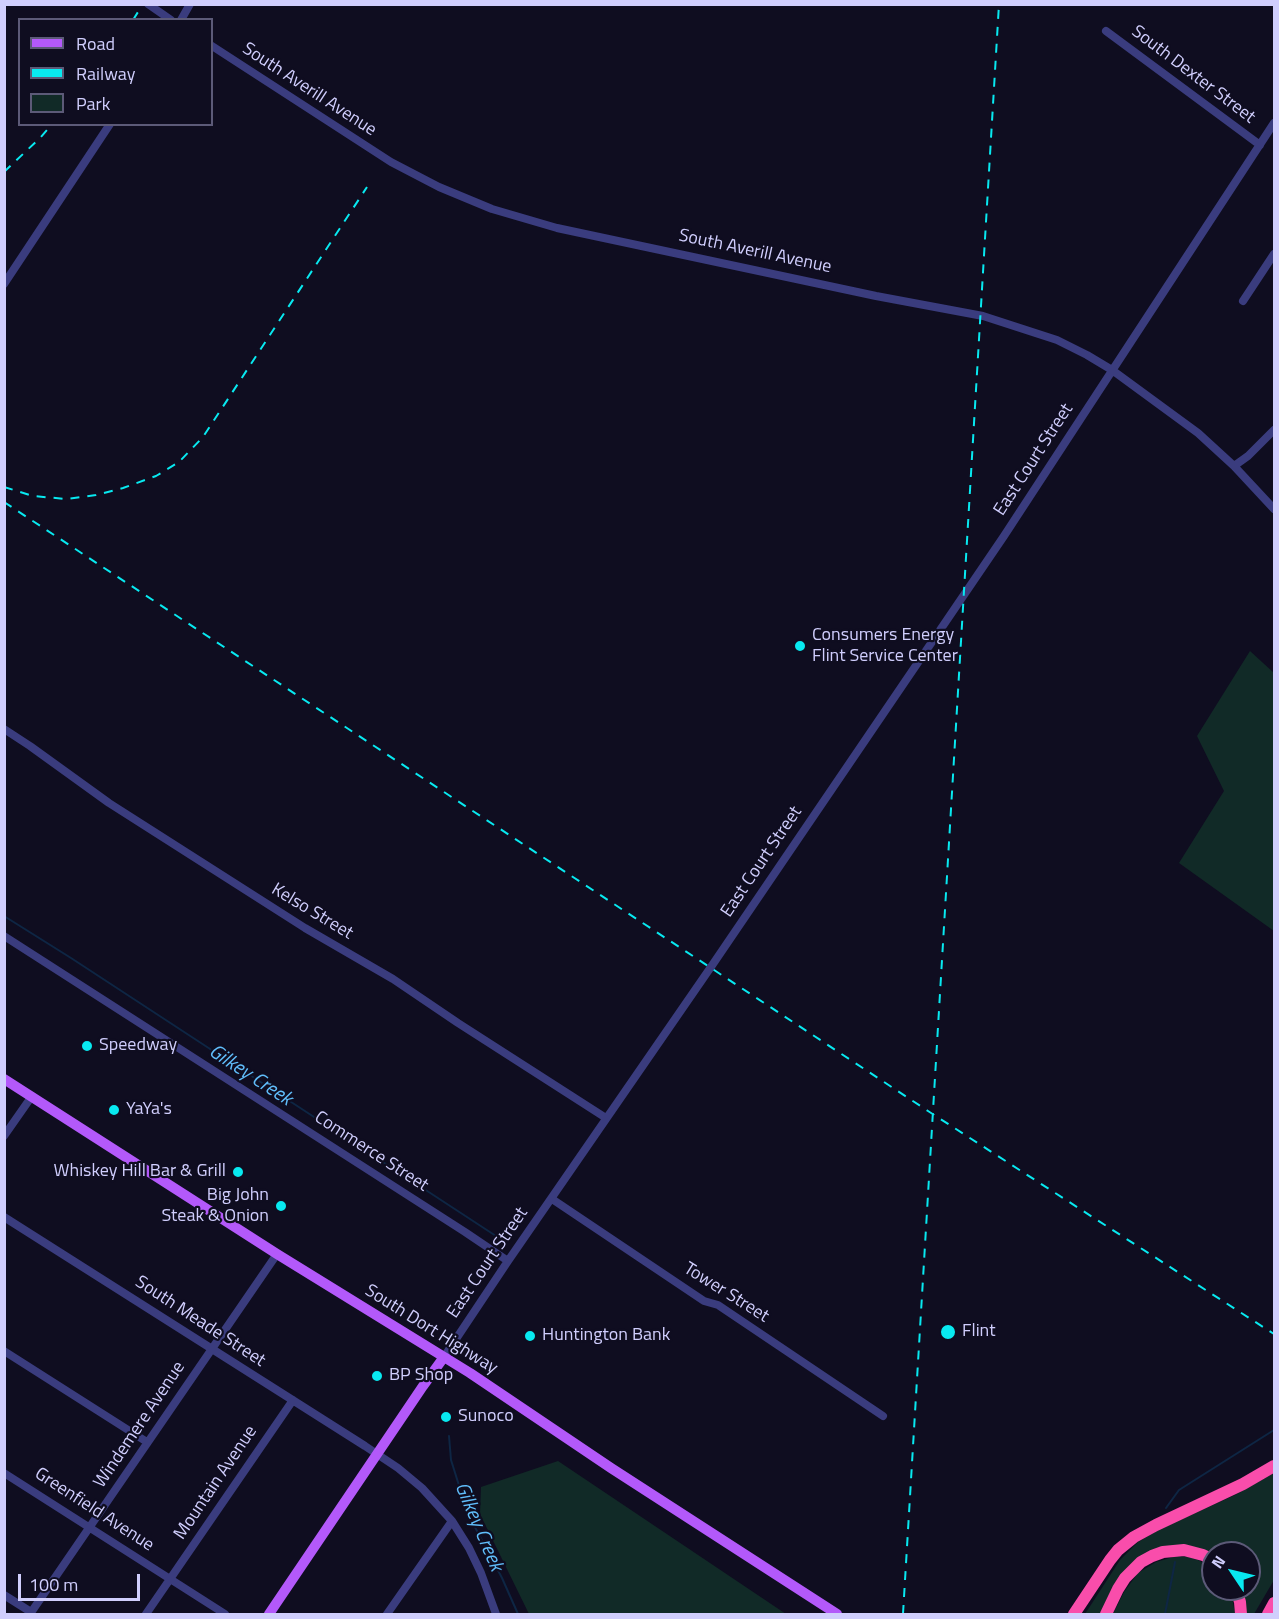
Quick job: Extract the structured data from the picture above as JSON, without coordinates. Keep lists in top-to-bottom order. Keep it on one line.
{"streets":{"main road":["East Court Street","South Dort Highway"],"street":["South Dexter Street","South Averill Avenue","Kelso Street","Commerce Street","Tower Street","South Meade Street","Windemere Avenue","Mountain Avenue","Greenfield Avenue"]},"crossings":[["South Dexter Street","East Court Street"],["South Averill Avenue","East Court Street"],["East Court Street","Kelso Street"],["East Court Street","Commerce Street"],["East Court Street","Tower Street"],["East Court Street","South Meade Street"],["East Court Street","South Dort Highway"],["South Meade Street","Windemere Avenue"],["South Meade Street","Mountain Avenue"],["South Dort Highway","Windemere Avenue"],["Windemere Avenue","Greenfield Avenue"],["Mountain Avenue","Greenfield Avenue"]],"water":["Gilkey Creek"],"places":["Consumers Energy Flint Service Center","Speedway","YaYa's","Whiskey Hill Bar & Grill","Big John Steak & Onion","Flint","Huntington Bank","BP Shop","Sunoco"],"legend":["Road","Railway","Park"],"scale_bar":"100 m","north":"top left"}
